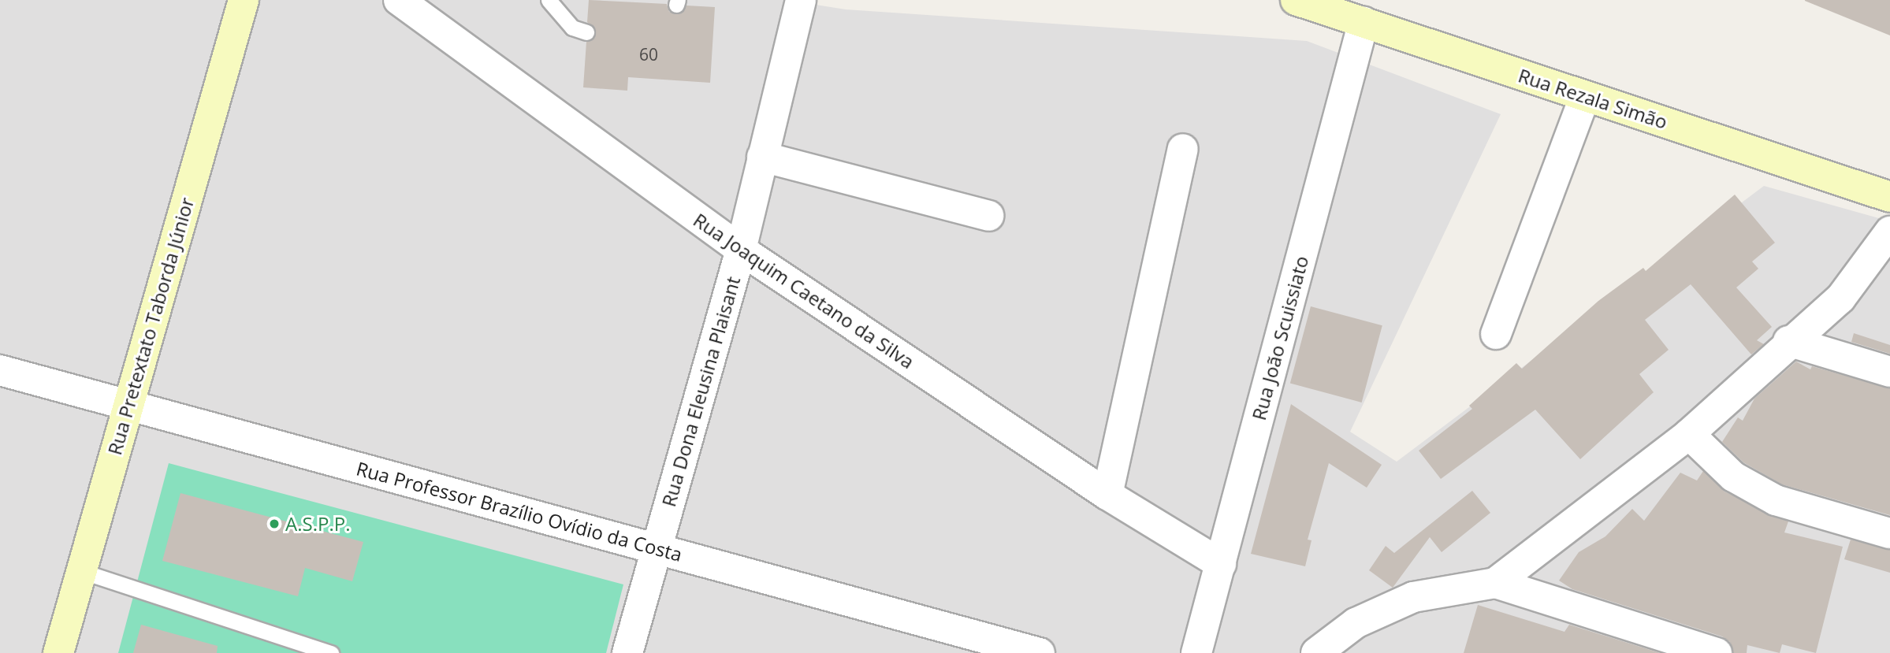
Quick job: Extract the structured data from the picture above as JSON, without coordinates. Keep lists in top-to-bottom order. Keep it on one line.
{"streets":{"street":["Rua Rezala Simão","Rua Joaquim Caetano da Silva","Rua Pretextato Taborda Júnior","Rua João Scuissiato","Rua Dona Eleusina Plaisant","Rua Professor Brazílio Ovídio da Costa"]},"crossings":[["Rua Rezala Simão","Rua João Scuissiato"],["Rua Joaquim Caetano da Silva","Rua João Scuissiato"],["Rua Joaquim Caetano da Silva","Rua Dona Eleusina Plaisant"],["Rua Pretextato Taborda Júnior","Rua Professor Brazílio Ovídio da Costa"],["Rua Dona Eleusina Plaisant","Rua Professor Brazílio Ovídio da Costa"]],"places":["A.S.P.P."],"house_numbers":["60"]}
